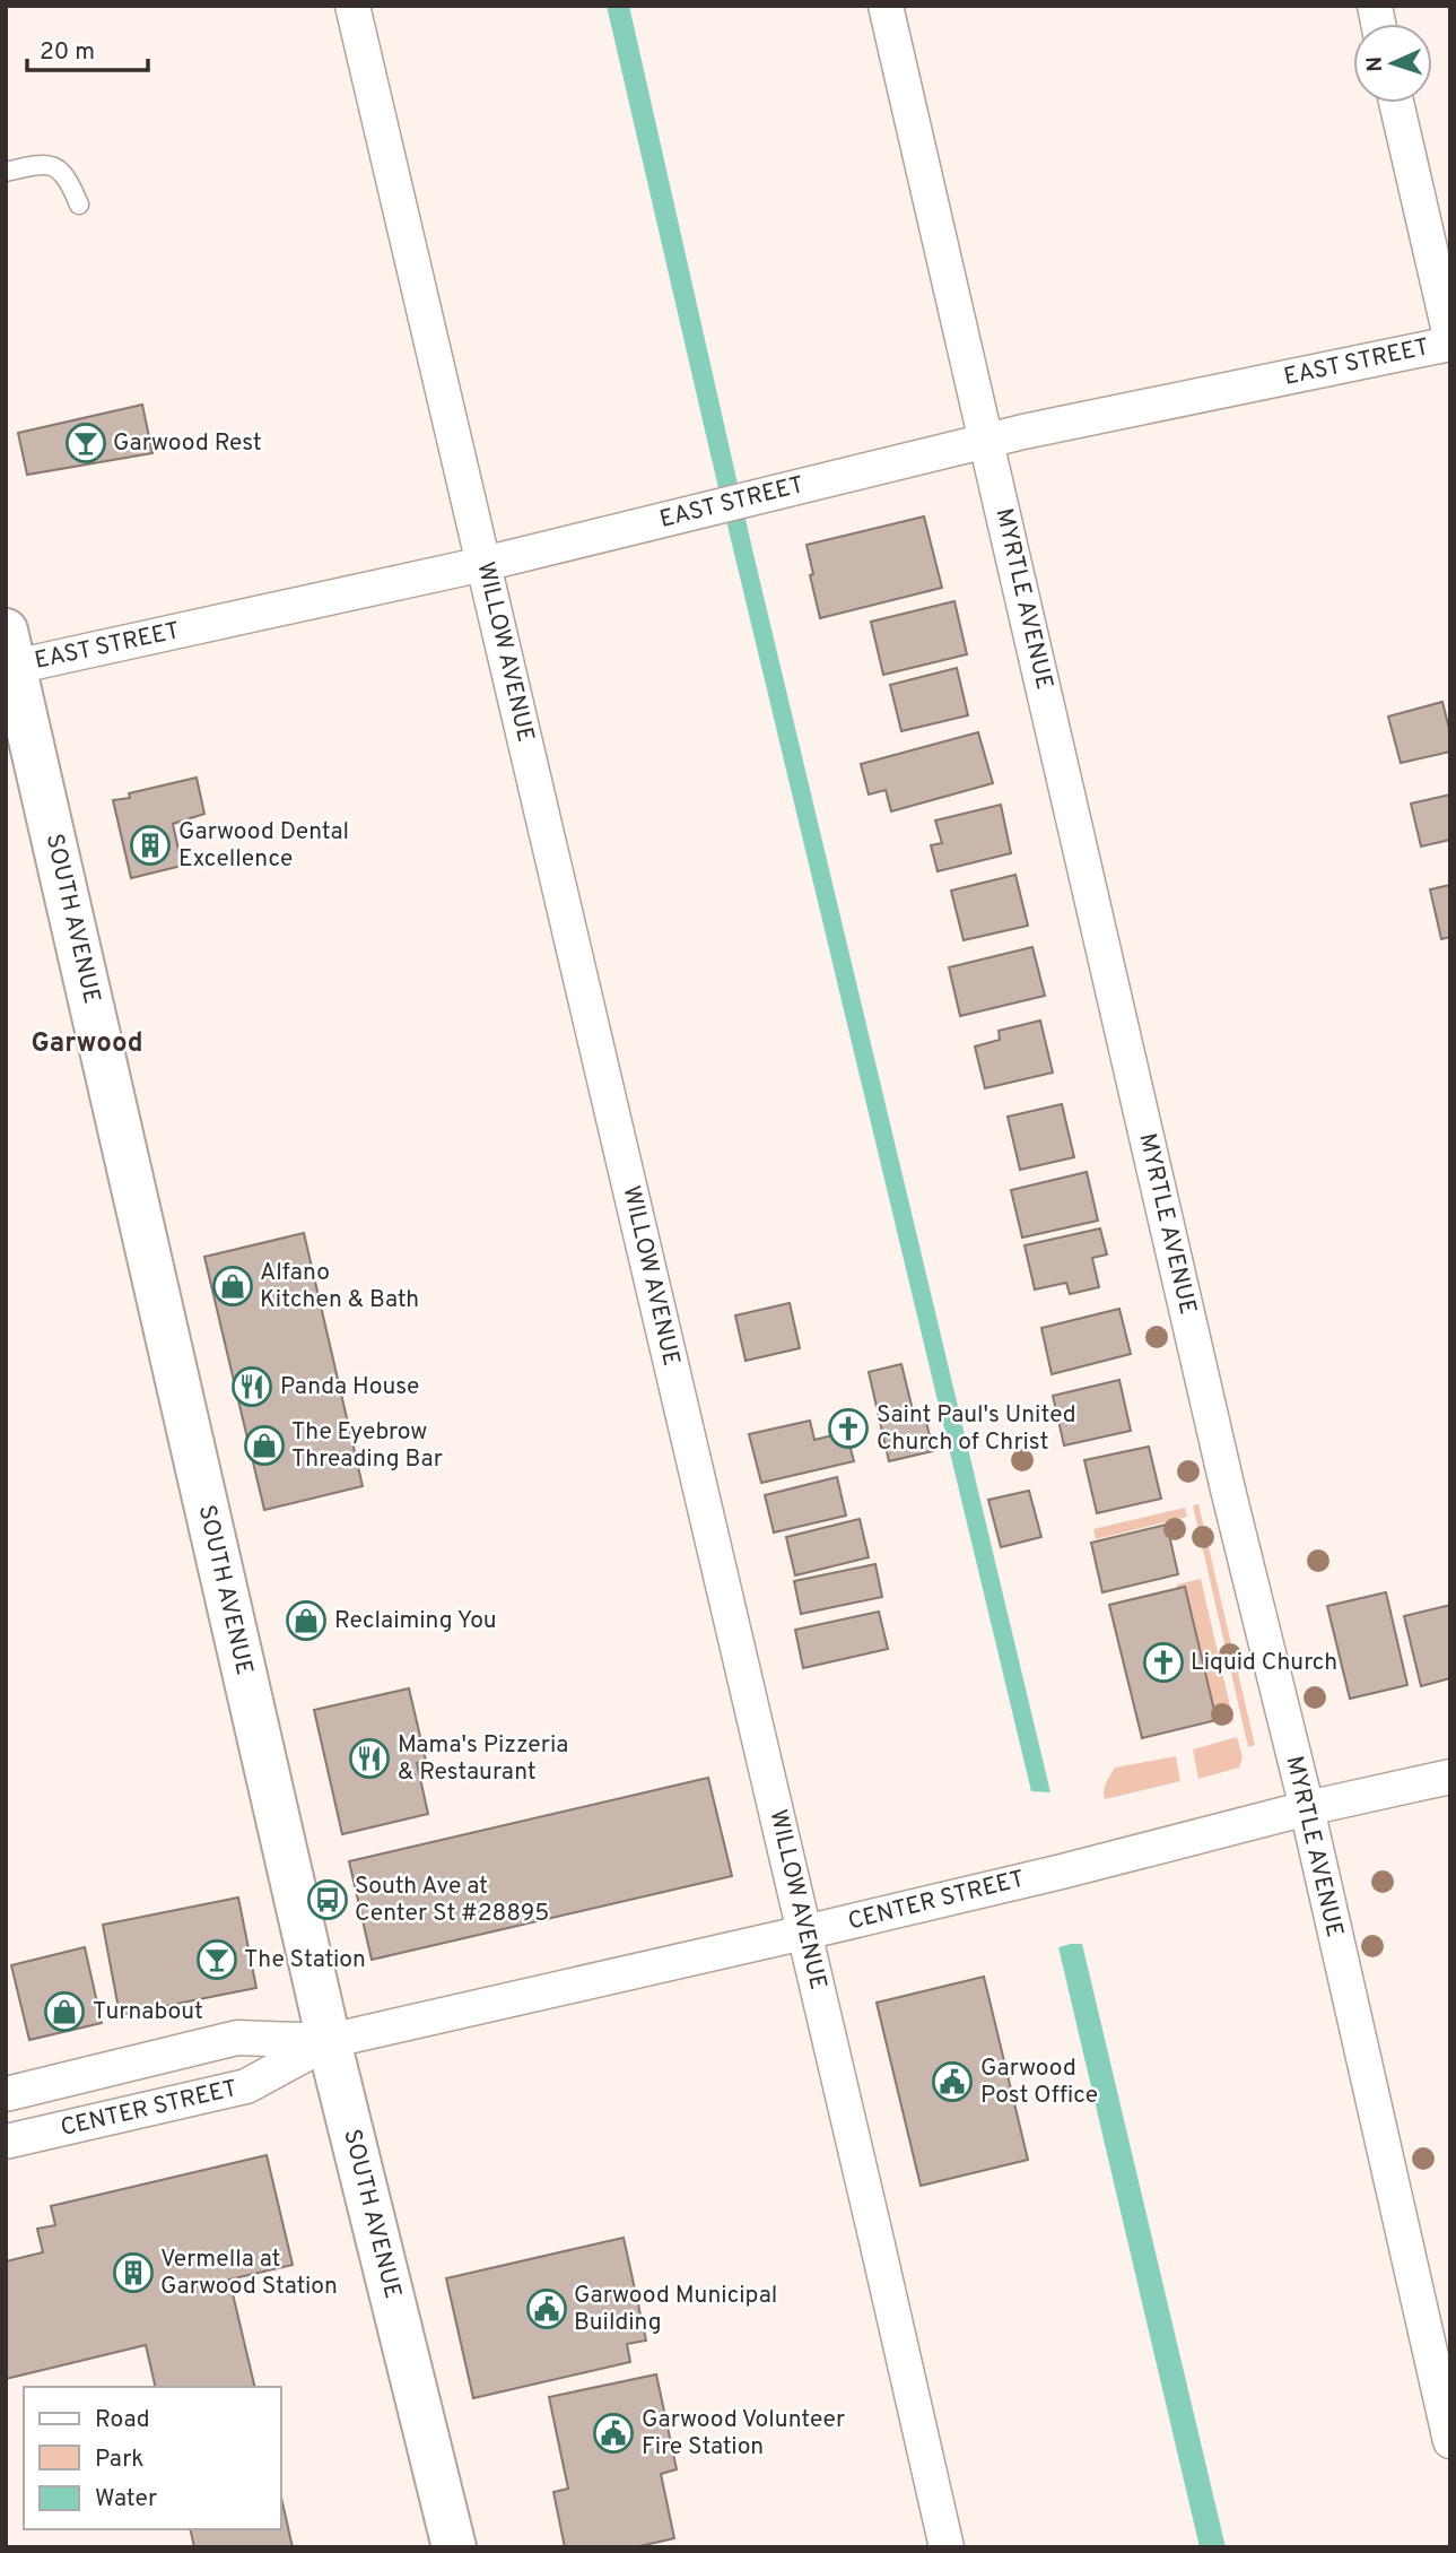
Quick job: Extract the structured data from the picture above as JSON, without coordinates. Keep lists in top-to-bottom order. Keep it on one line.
{"streets":{"main road":["SOUTH AVENUE"],"street":["EAST STREET","MYRTLE AVENUE","WILLOW AVENUE","CENTER STREET"]},"crossings":[["EAST STREET","MYRTLE AVENUE"],["EAST STREET","WILLOW AVENUE"],["EAST STREET","SOUTH AVENUE"],["MYRTLE AVENUE","CENTER STREET"],["WILLOW AVENUE","CENTER STREET"],["SOUTH AVENUE","CENTER STREET"]],"districts":["Garwood"],"places":{"bar":["Garwood Rest","The Station"],"building":["Garwood Dental Excellence","Vermella at Garwood Station"],"shop":["Alfano Kitchen & Bath","The Eyebrow Threading Bar","Reclaiming You","Turnabout"],"restaurant":["Panda House","Mama's Pizzeria & Restaurant"],"church":["Saint Paul's United Church of Christ","Liquid Church"],"bus stop":["South Ave at Center St #28895"],"public building":["Garwood Post Office","Garwood Municipal Building","Garwood Volunteer Fire Station"]},"legend":["Road","Park","Water"],"scale_bar":"20 m","north":"left"}
